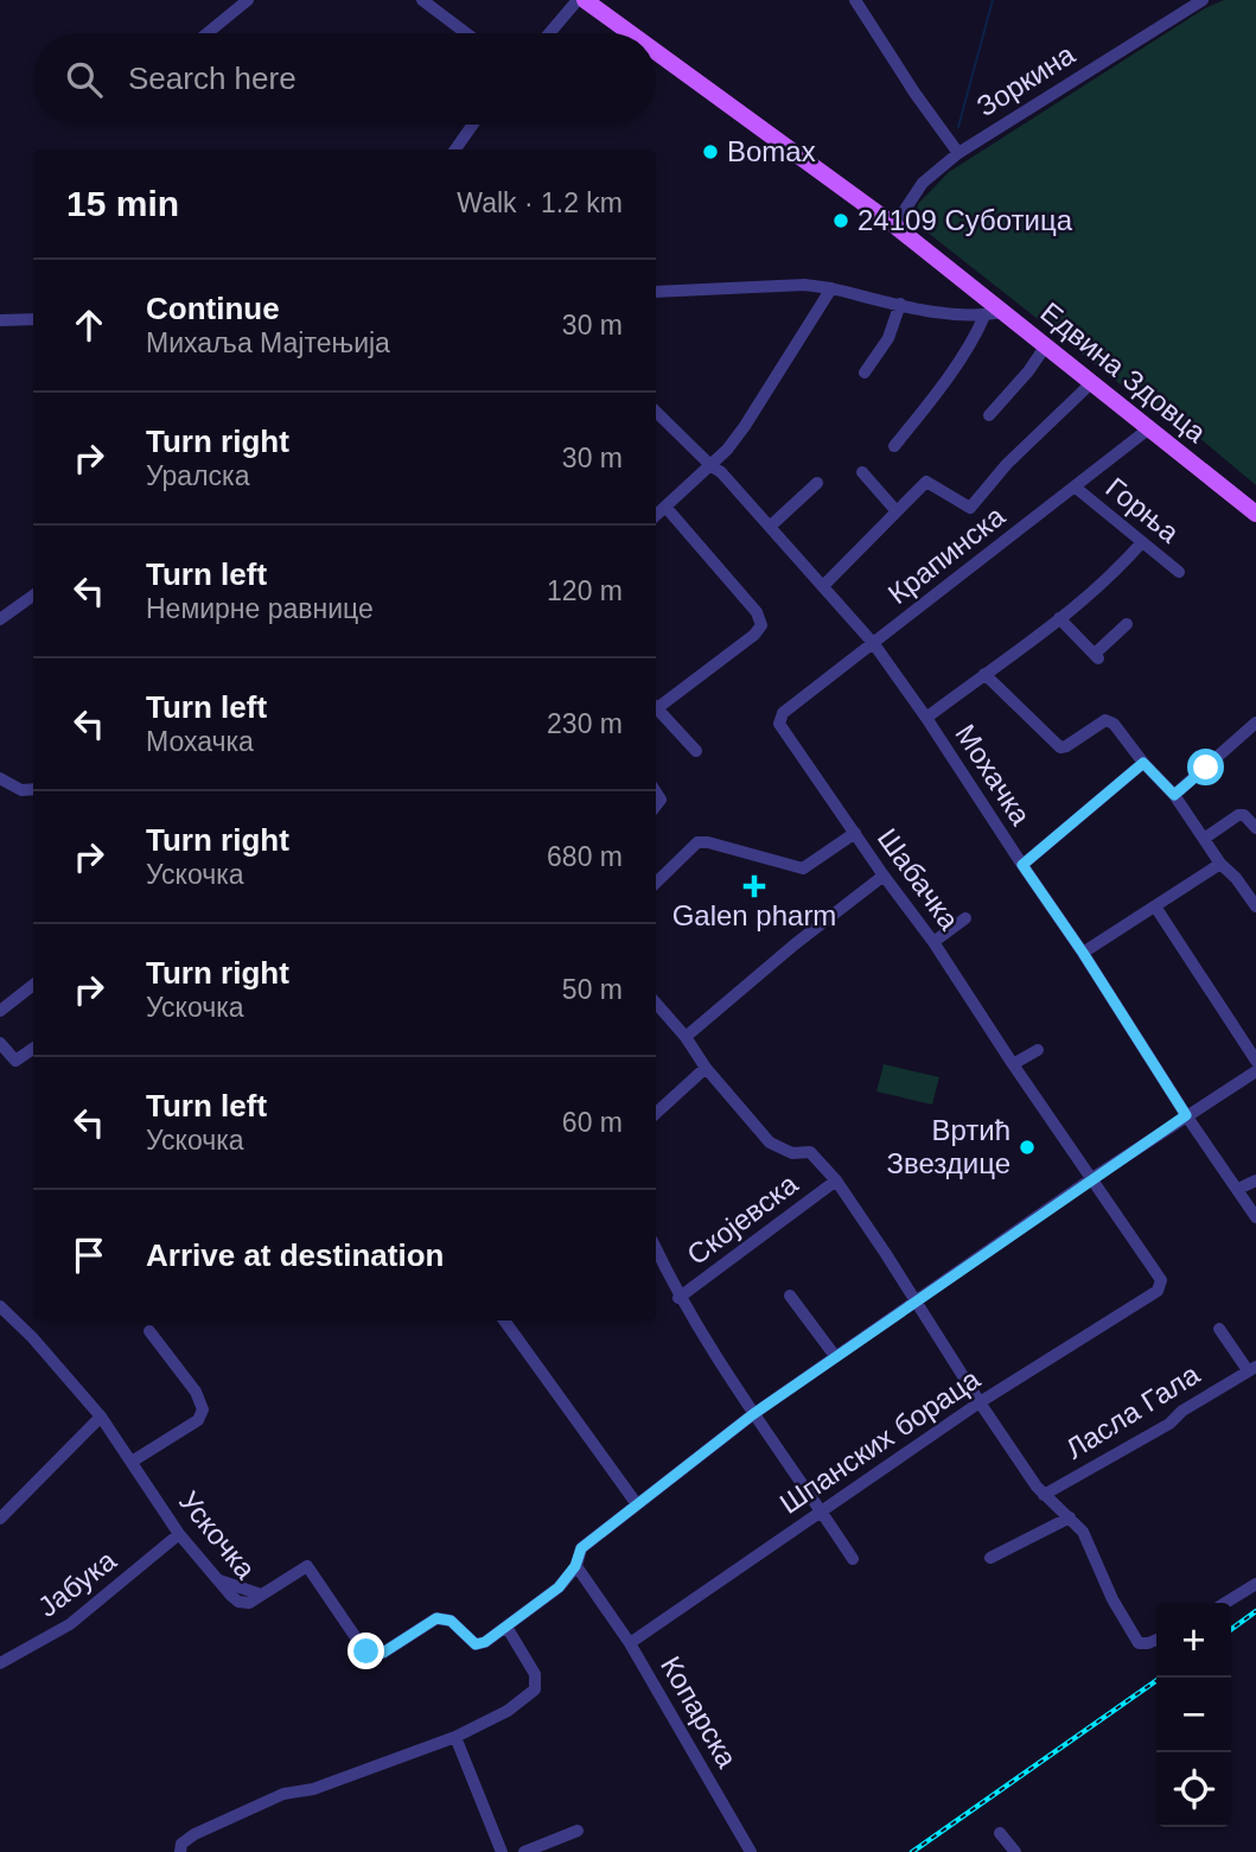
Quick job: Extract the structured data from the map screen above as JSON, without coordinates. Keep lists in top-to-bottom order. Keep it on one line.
{"streets":{"main road":["Едвина Здовца"],"street":["Зоркина","Горња","Крапинска","Мохачка","Шабачка","Скојевска","Ласла Гала","Шпанских бораца","Ускочка","Јабука","Копарска"]},"crossings":[["Зоркина","Едвина Здовца"],["Едвина Здовца","Крапинска"],["Горња","Крапинска"],["Крапинска","Мохачка"],["Крапинска","Шабачка"],["Мохачка","Ускочка"],["Шабачка","Шпанских бораца"],["Шабачка","Ускочка"],["Шпанских бораца","Копарска"],["Ускочка","Јабука"],["Ускочка","Копарска"]],"places":{"other":["Bomax","24109 Суботица","Вртић Звездице"],"health":["Galen pharm"]},"page":{"search":"Search here","heading":["15 min","Walk · 1.2 km"],"list":[["Continue","Михаља Мајтењија","30 m"],["Turn right","Уралска","30 m"],["Turn left","Немирне равнице","120 m"],["Turn left","Мохачка","230 m"],["Turn right","Ускочка","680 m"],["Turn right","Ускочка","50 m"],["Turn left","Ускочка","60 m"],"Arrive at destination"],"map_buttons":["+","−"]}}
